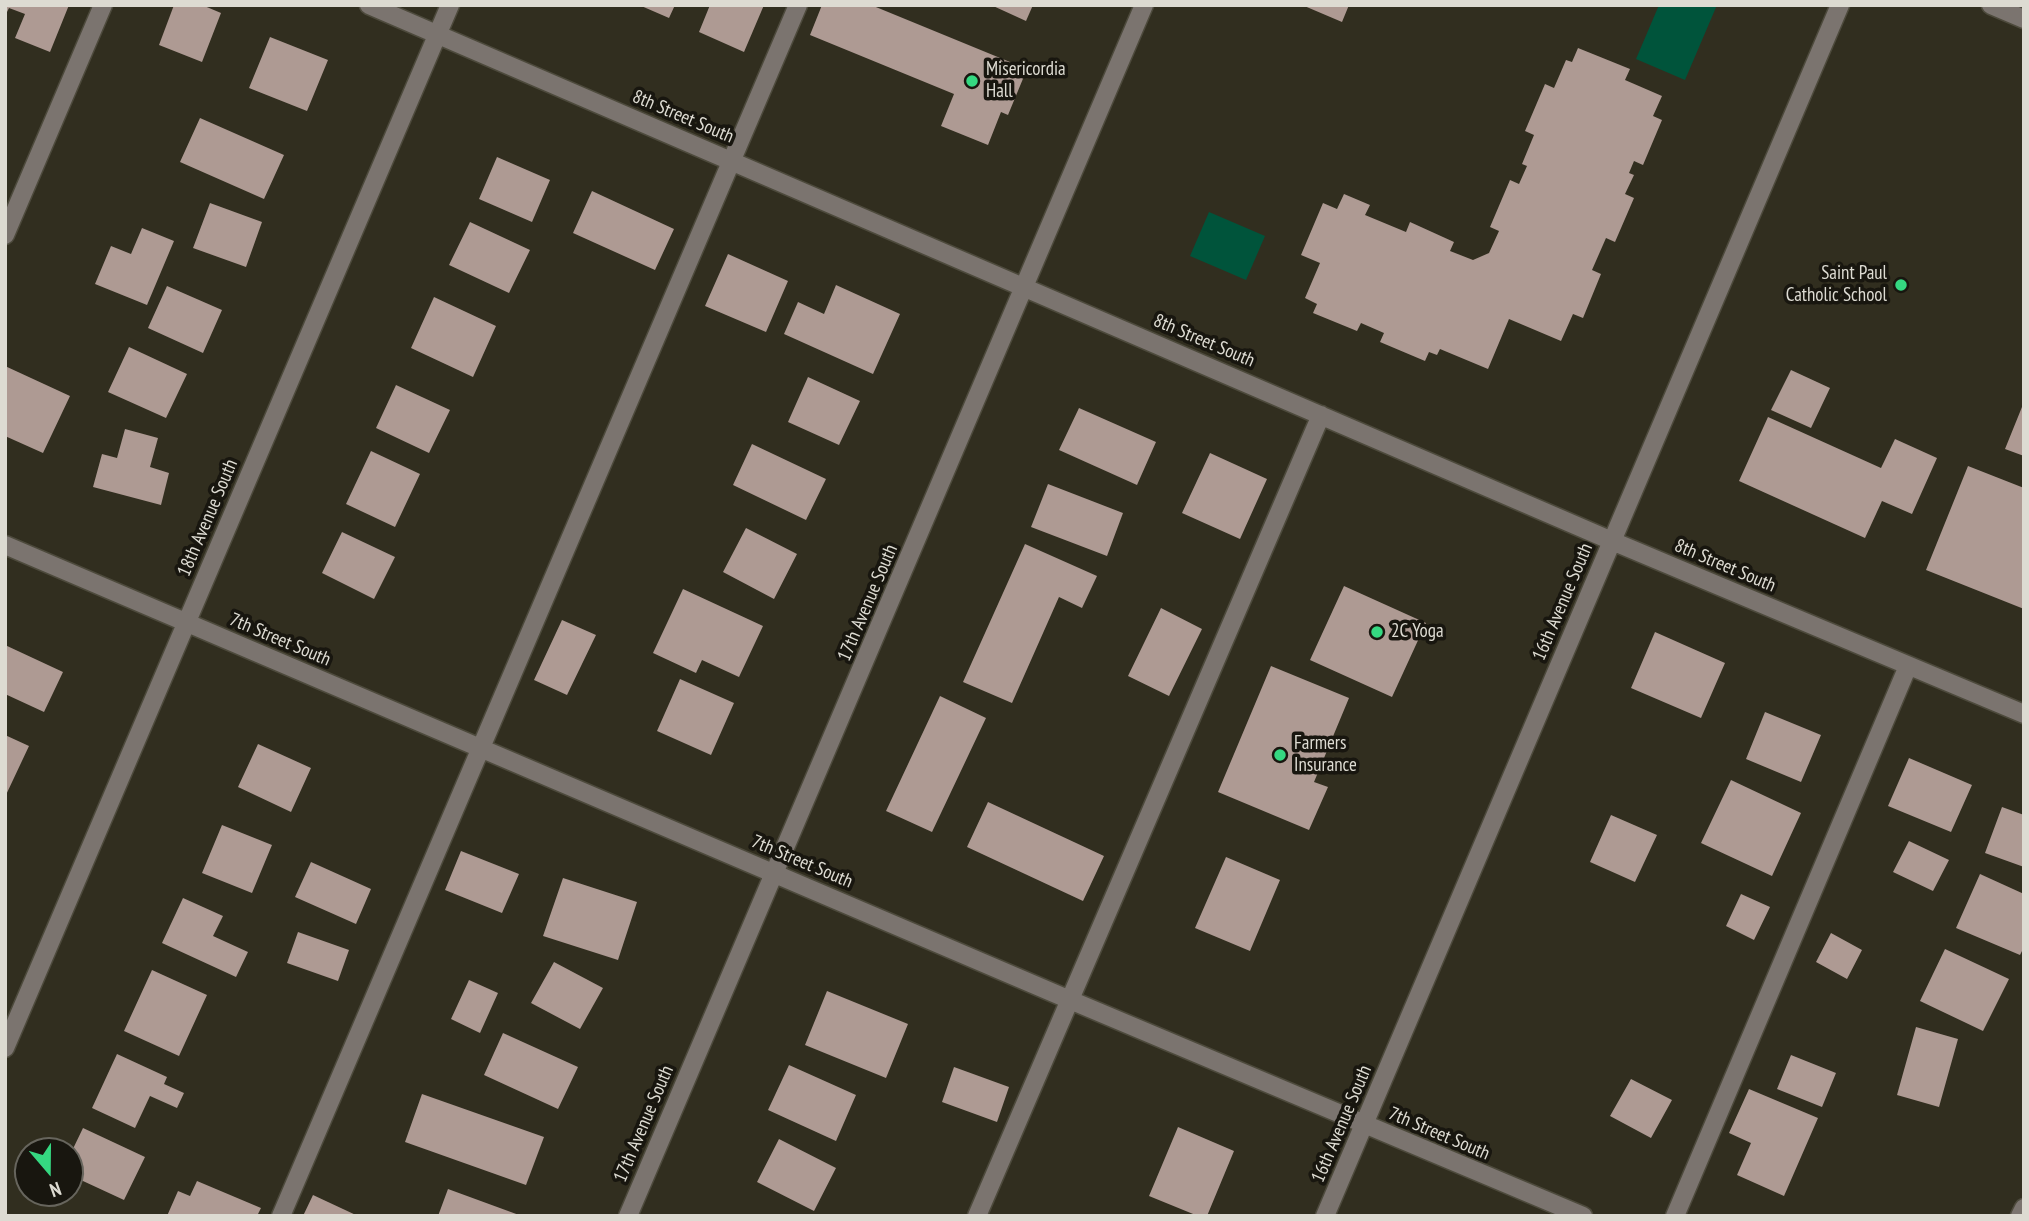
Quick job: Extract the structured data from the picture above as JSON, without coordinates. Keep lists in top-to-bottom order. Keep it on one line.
{"streets":{"street":["8th Street South","18th Avenue South","16th Avenue South","17th Avenue South","7th Street South"]},"crossings":[["8th Street South","18th Avenue South"],["8th Street South","16th Avenue South"],["8th Street South","17th Avenue South"],["18th Avenue South","7th Street South"],["16th Avenue South","7th Street South"],["17th Avenue South","7th Street South"]],"places":["Misericordia Hall","Saint Paul Catholic School","2C Yoga","Farmers Insurance"],"north":"bottom"}
